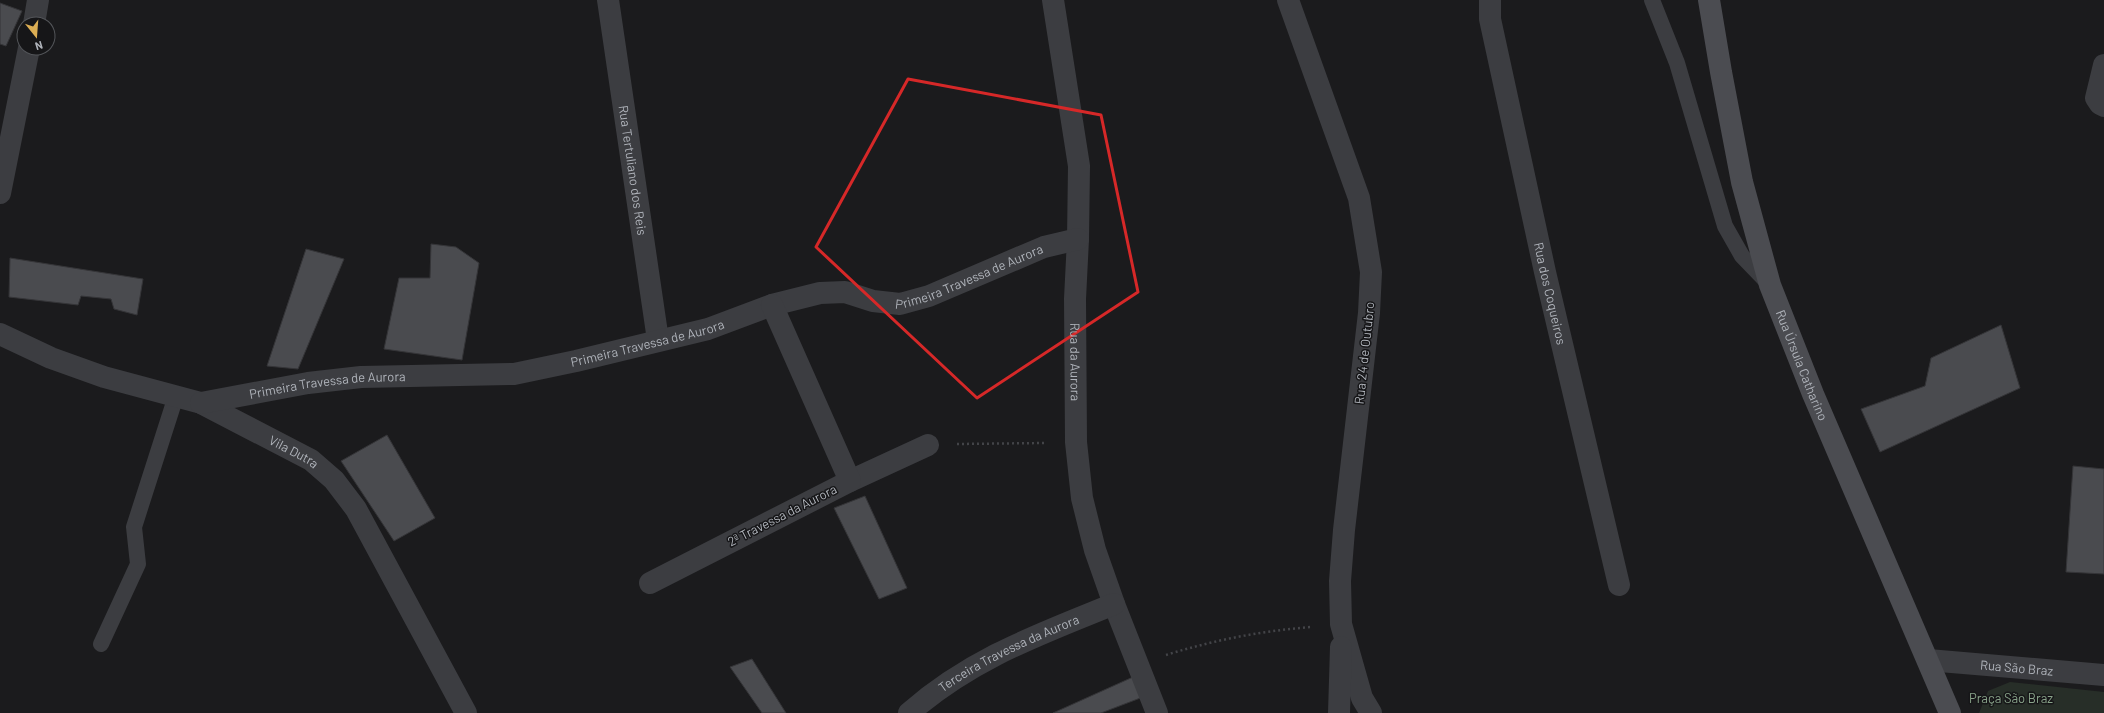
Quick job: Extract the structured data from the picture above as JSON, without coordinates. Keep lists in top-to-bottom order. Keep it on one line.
{"streets":{"main road":["Rua Úrsula Catharino"],"street":["Rua Tertuliano dos Reis","Primeira Travessa de Aurora","Rua dos Coqueiros","Rua 24 de Outubro","Rua da Aurora","Vila Dutra","2ª Travessa da Aurora","Terceira Travessa da Aurora","Rua São Braz"]},"crossings":[["Rua Tertuliano dos Reis","Primeira Travessa de Aurora"],["Primeira Travessa de Aurora","Rua da Aurora"],["Primeira Travessa de Aurora","Vila Dutra"],["Primeira Travessa de Aurora","2ª Travessa da Aurora"],["Rua da Aurora","Terceira Travessa da Aurora"],["Rua Úrsula Catharino","Rua São Braz"]],"parks":["Praça São Braz"],"north":"bottom"}
